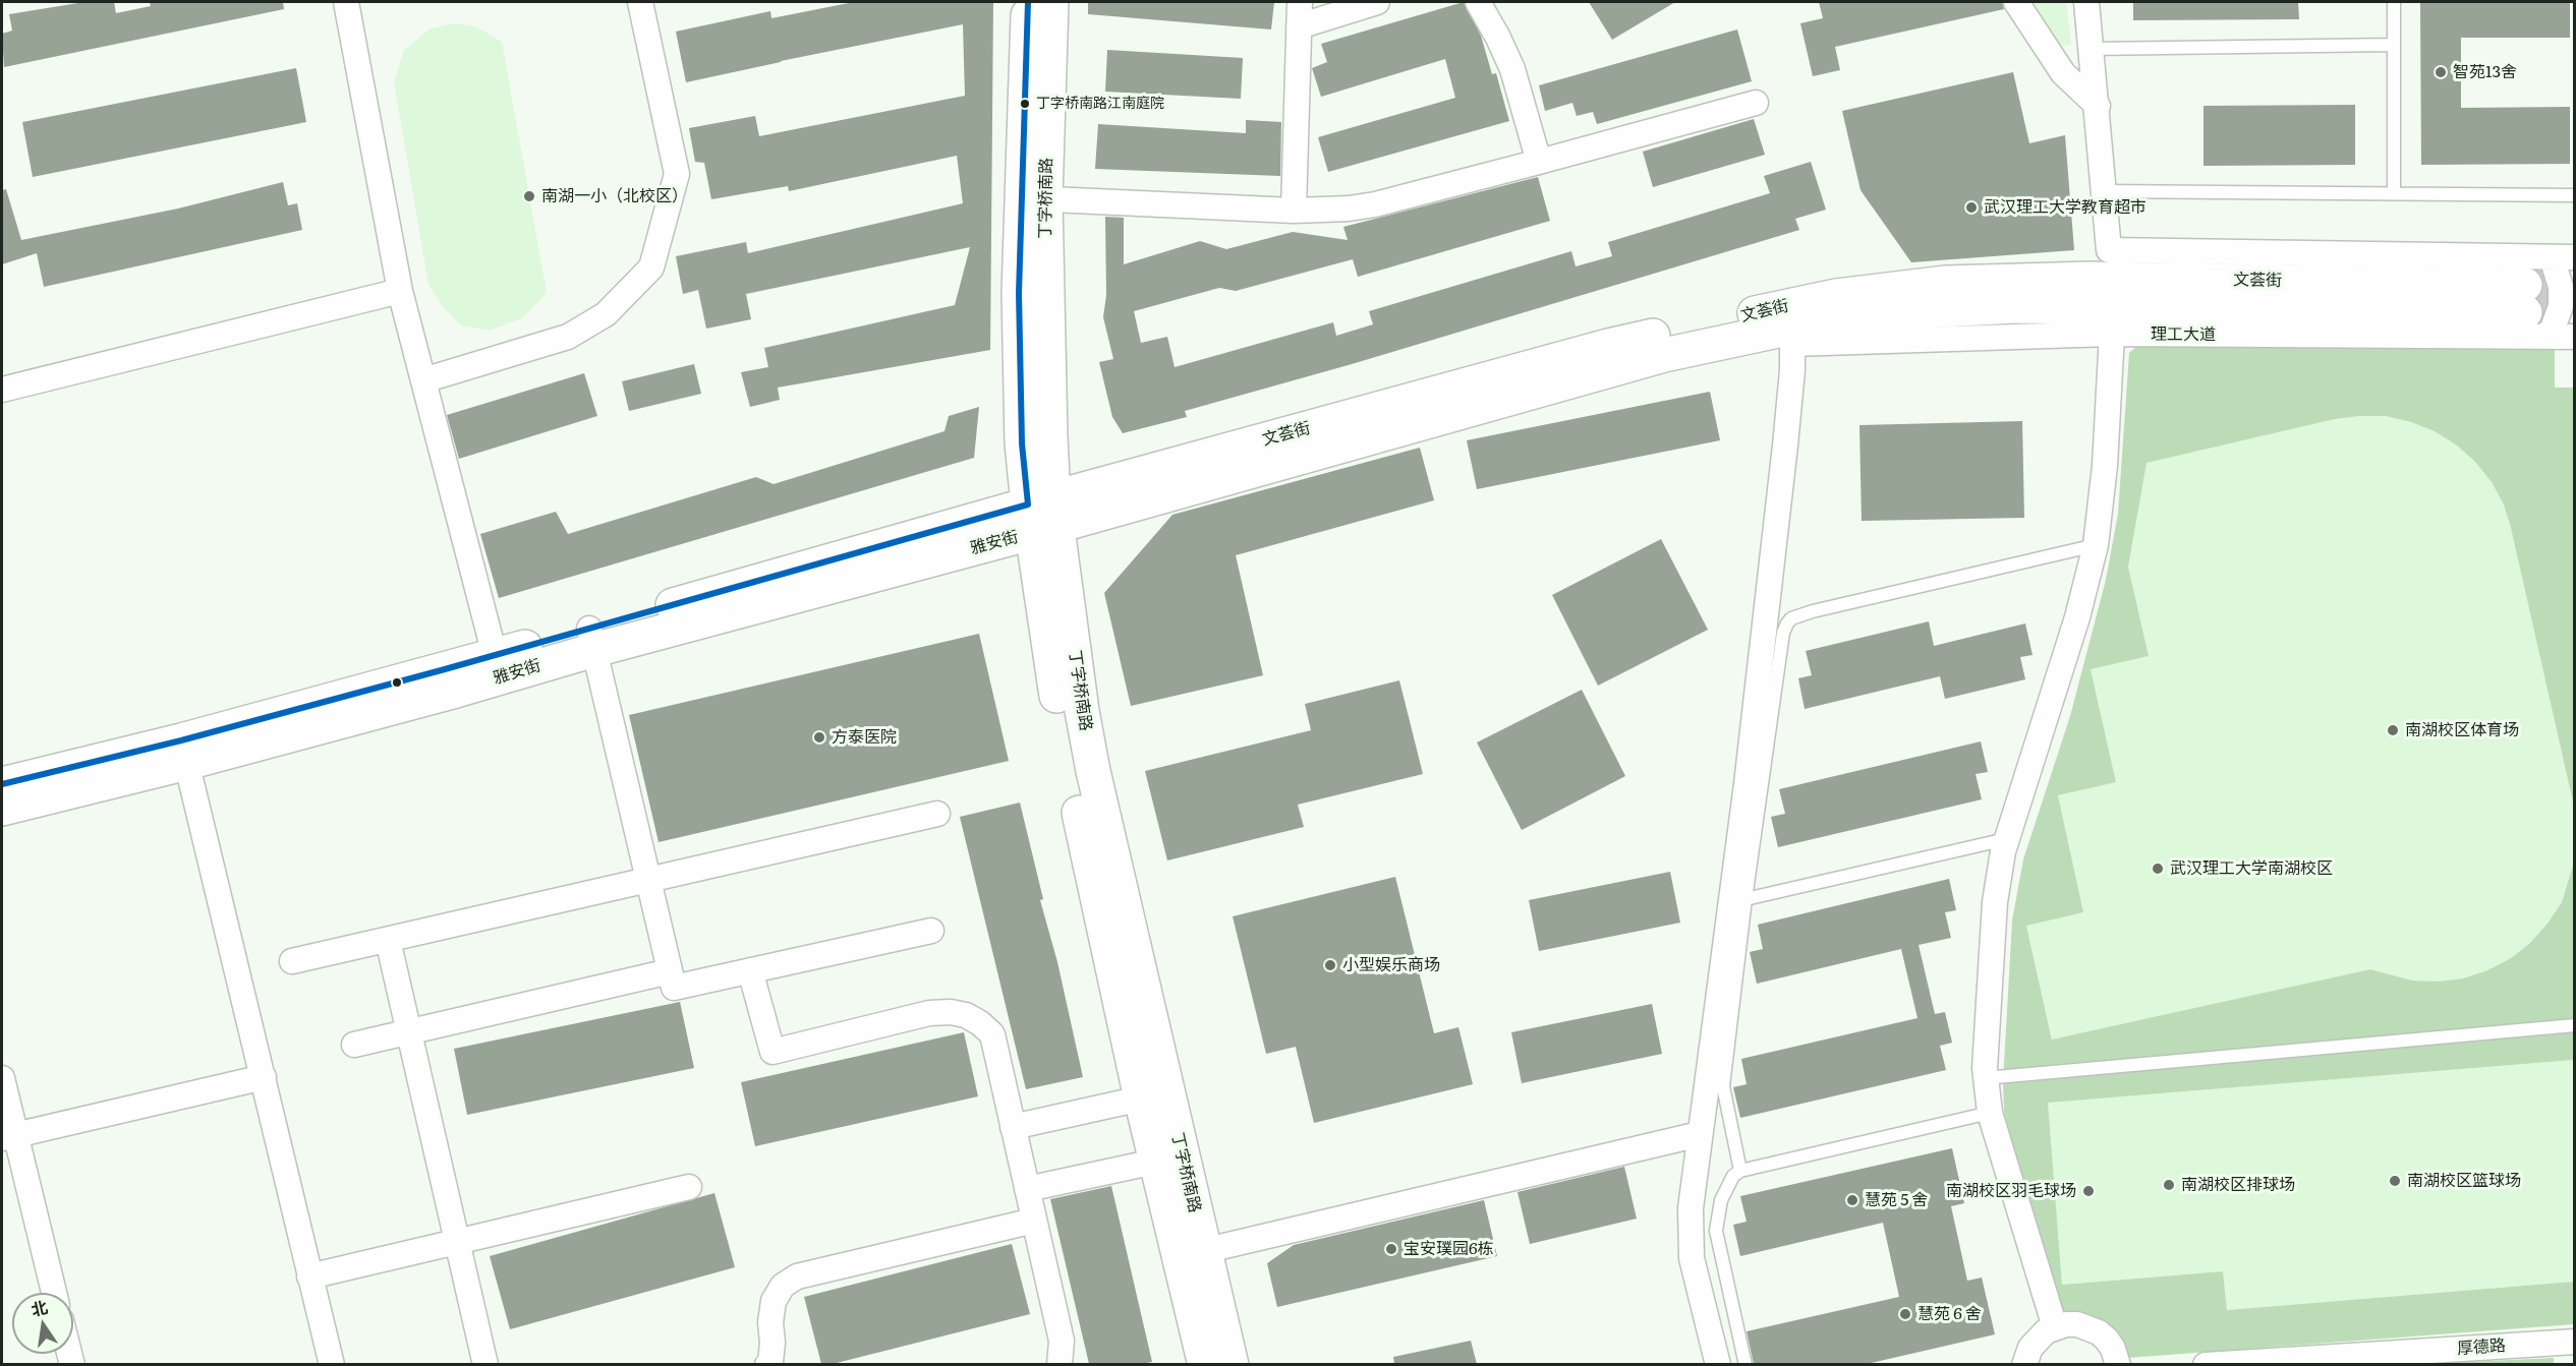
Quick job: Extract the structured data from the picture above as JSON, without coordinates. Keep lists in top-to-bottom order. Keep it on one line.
{"streets":{"main road":["丁字桥南路","文荟街","雅安街"],"street":["理工大道","厚德路"]},"crossings":[["丁字桥南路","文荟街"],["丁字桥南路","雅安街"],["文荟街","理工大道"],["文荟街","雅安街"]],"places":["智苑13舍","丁字桥南路江南庭院","南湖一小（北校区）","武汉理工大学教育超市","南湖校区体育场","方泰医院","武汉理工大学南湖校区","小型娱乐商场","南湖校区篮球场","南湖校区排球场","南湖校区羽毛球场","慧苑 5 舍","宝安璞园6栋","慧苑 6 舍"],"north":"top"}
